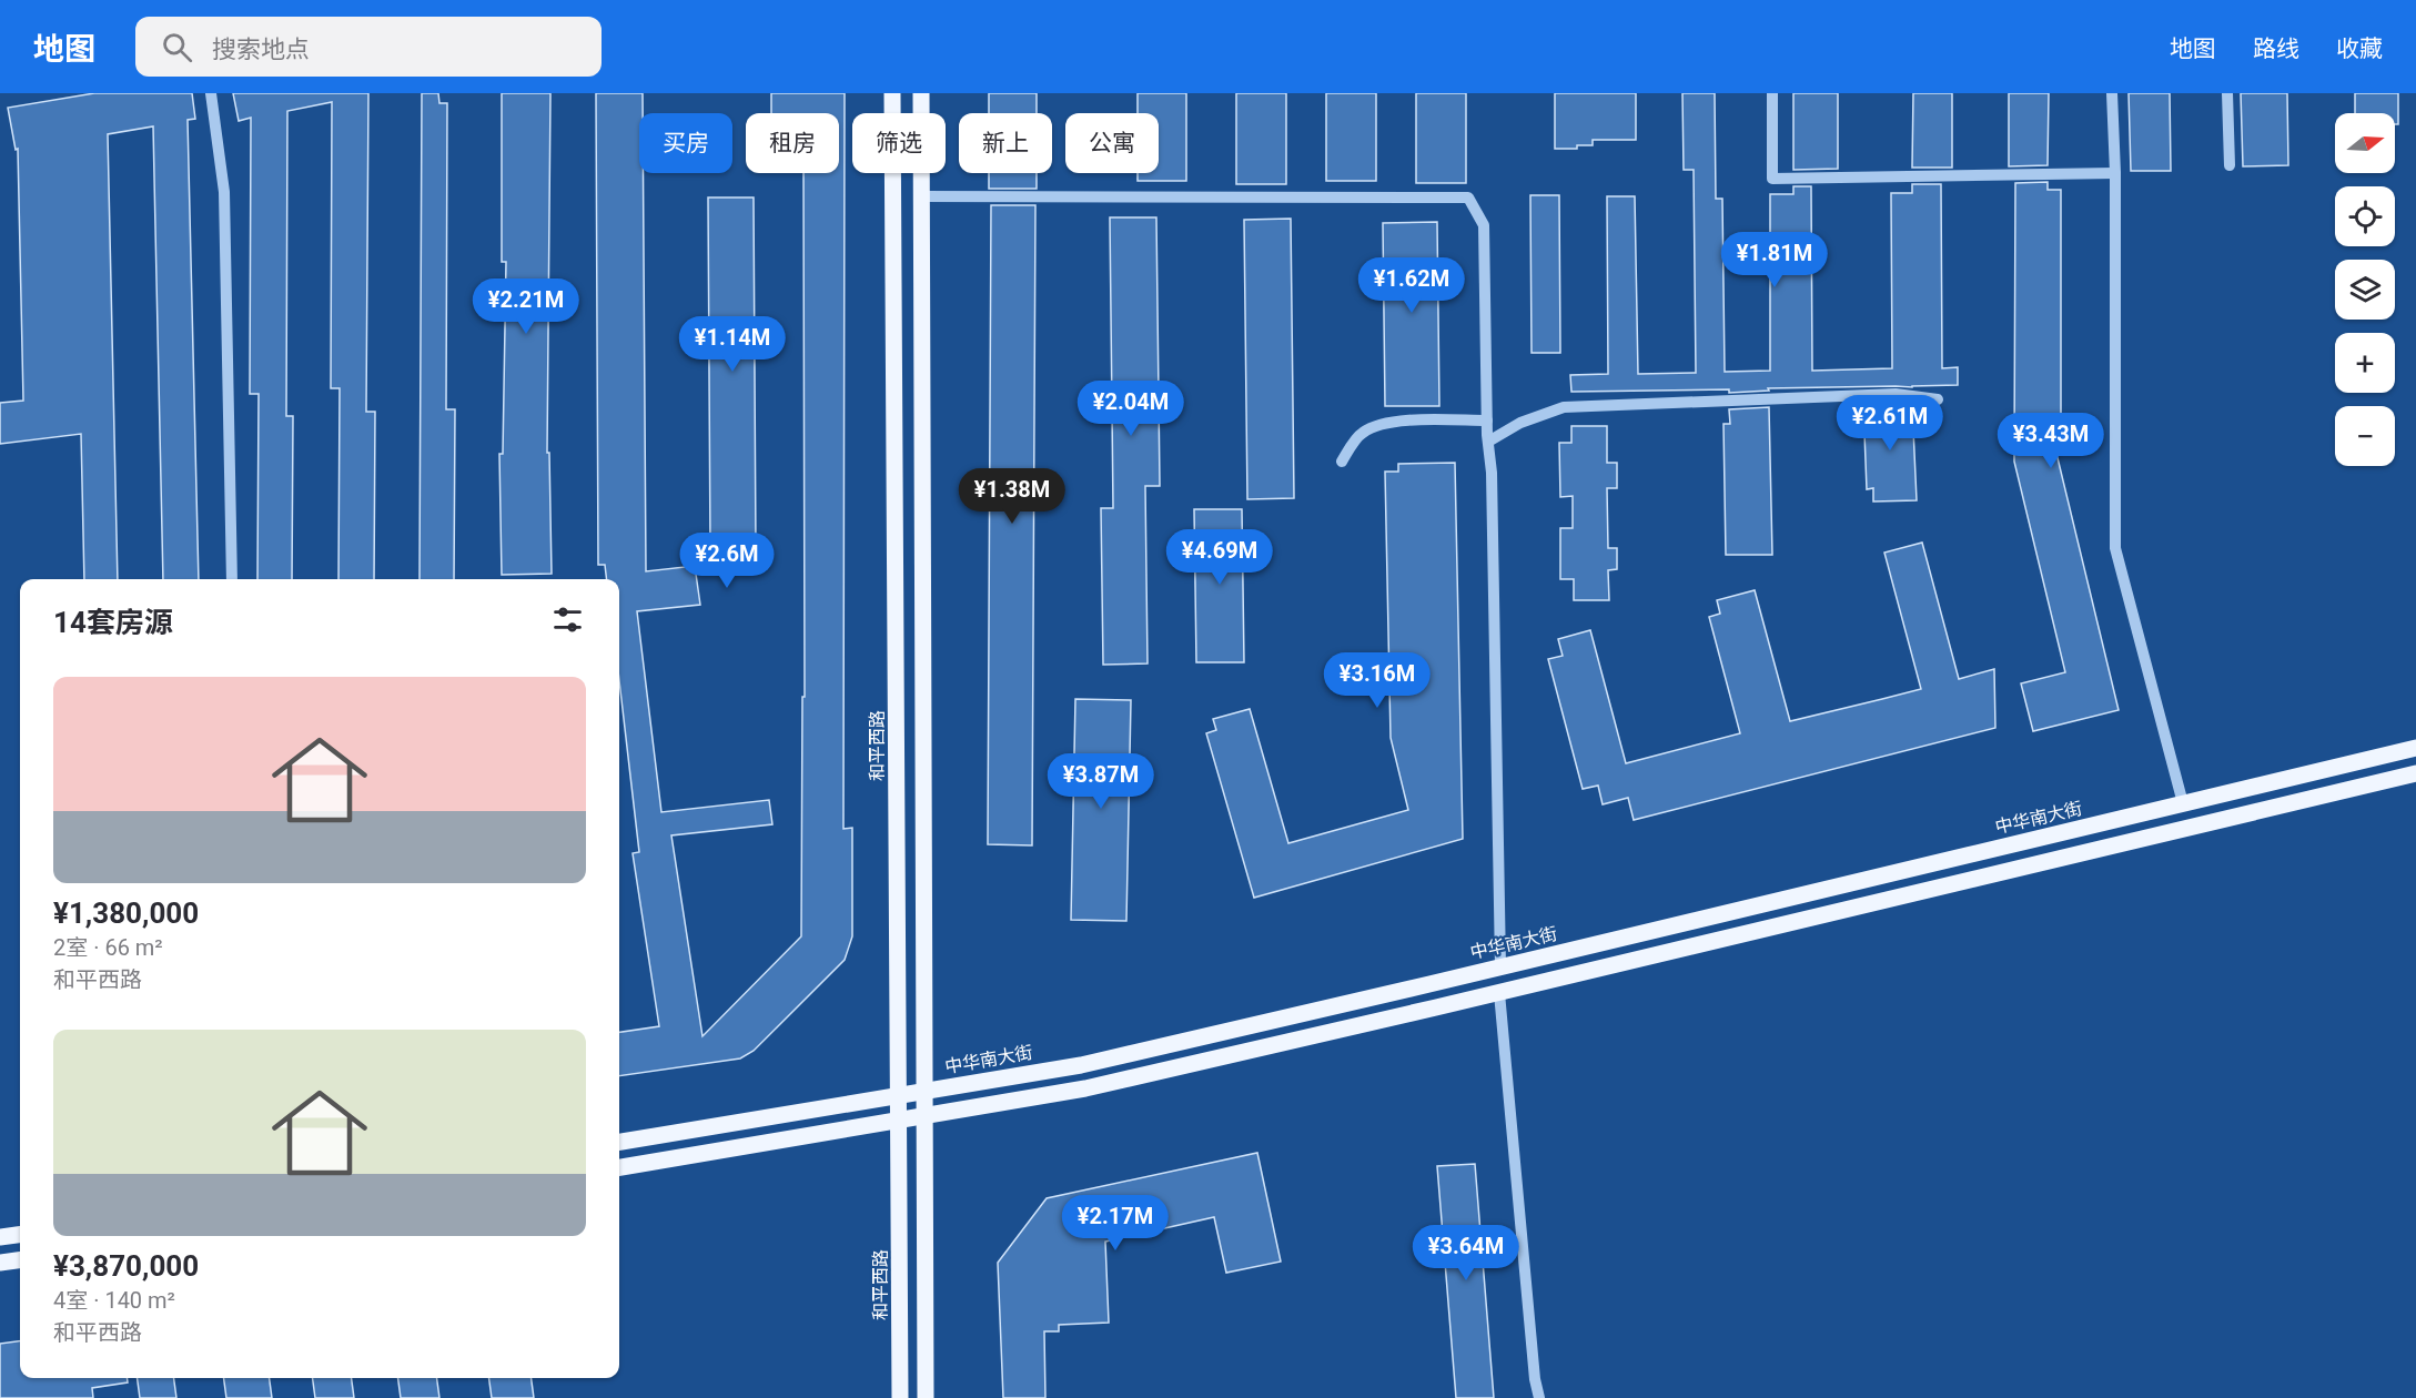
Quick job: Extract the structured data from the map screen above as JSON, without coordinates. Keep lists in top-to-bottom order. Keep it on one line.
{"streets":{"main road":["和平西路","中华南大街"]},"crossings":[["和平西路","中华南大街"]],"north":"right","page":{"header":"地图","search":"搜索地点","nav":["地图","路线","收藏"],"map_buttons":["+","−"],"chip":["买房","租房","筛选","新上","公寓"],"price":["¥1.81M","¥1.62M","¥2.21M","¥1.14M","¥2.04M","¥2.61M","¥3.43M","¥1.38M","¥4.69M","¥2.6M","¥3.16M","¥3.87M","¥2.17M","¥3.64M"],"heading":"14套房源","list":[{"name":"¥1,380,000","note":"2室 · 66 m² · 和平西路"},{"name":"¥3,870,000","note":"4室 · 140 m² · 和平西路"}]}}
